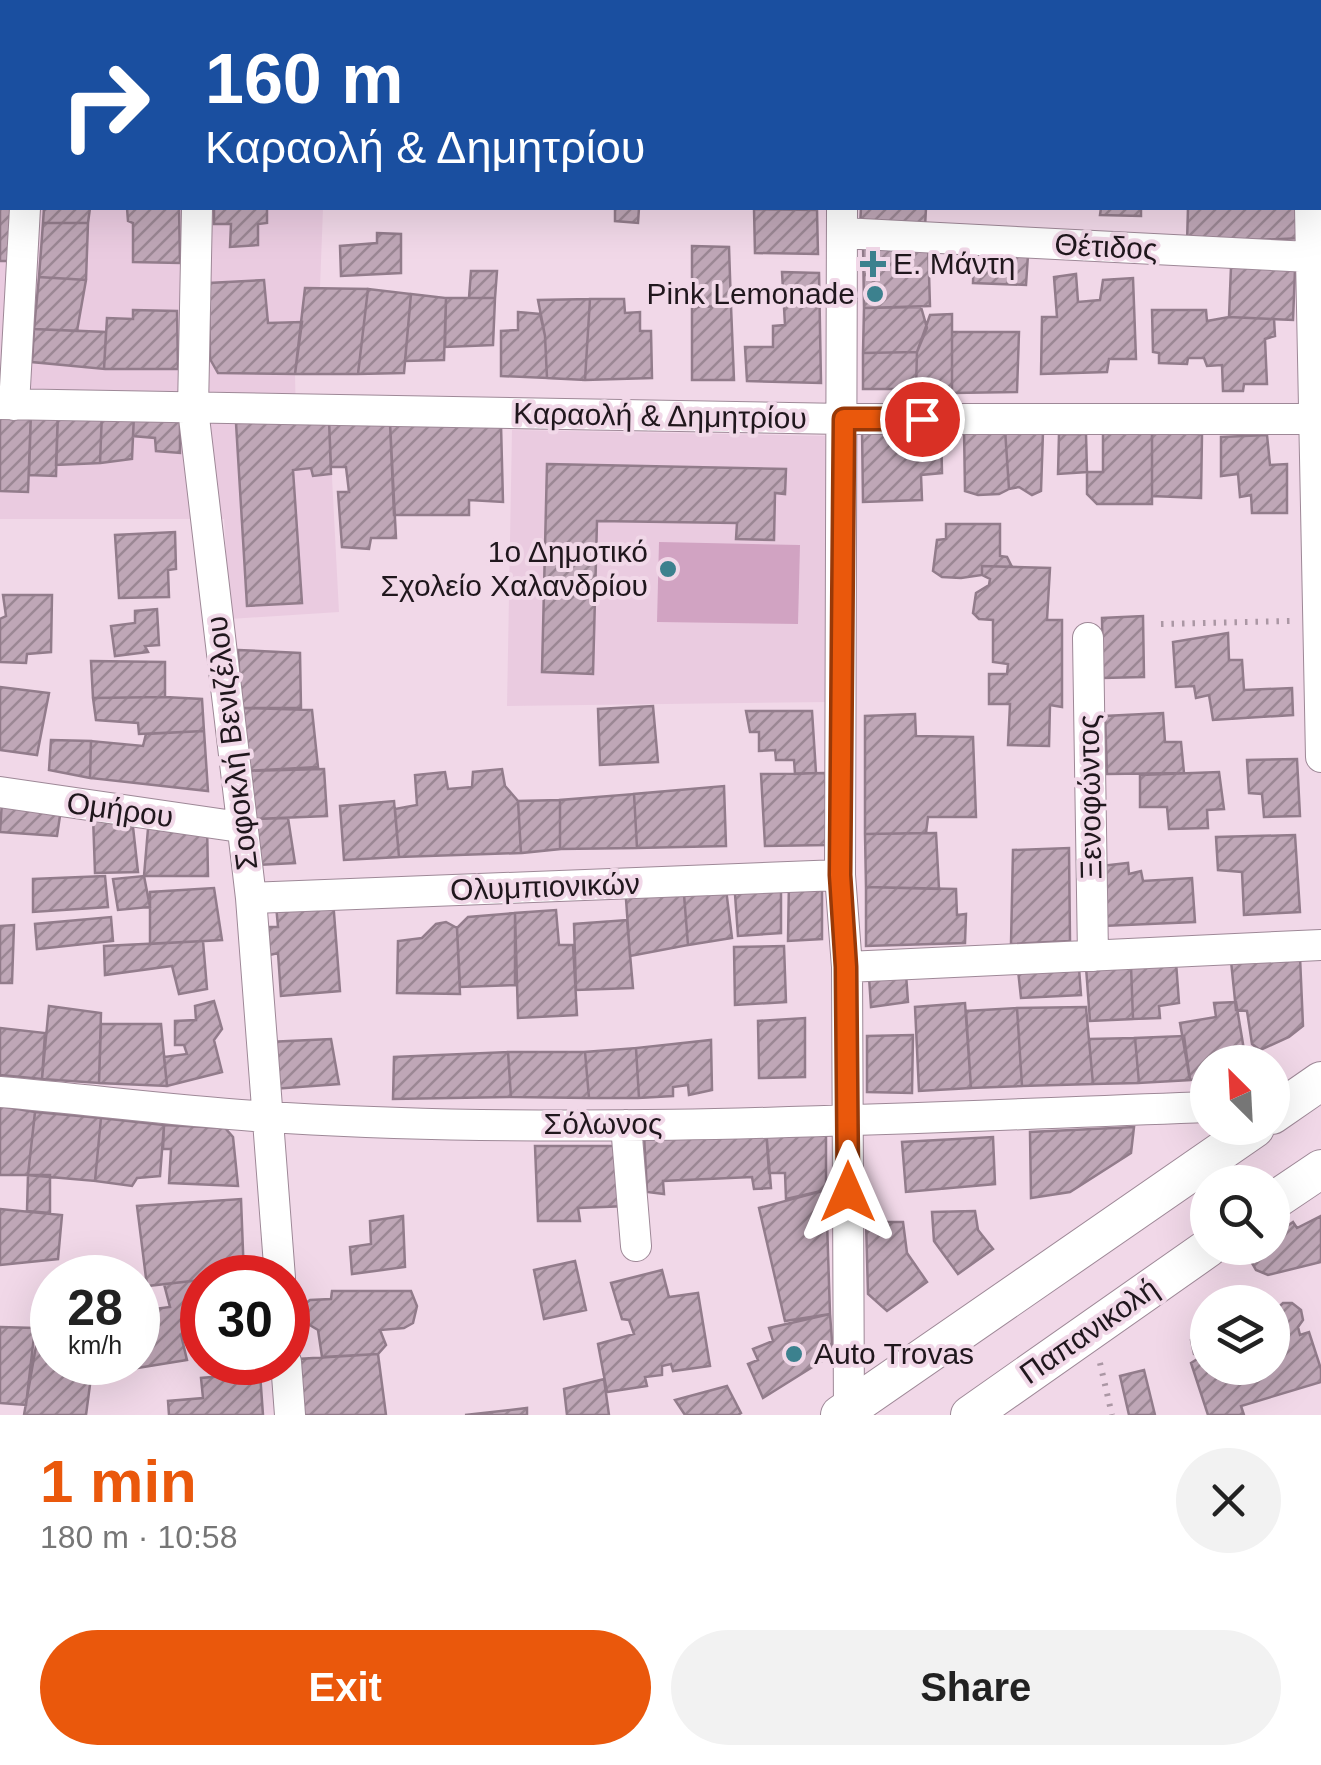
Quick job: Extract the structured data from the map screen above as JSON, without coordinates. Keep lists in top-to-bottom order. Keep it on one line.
{"streets":{"main road":["Παπανικολή"],"street":["Θέτιδος","Καραολή & Δημητρίου","Σοφοκλή Βενιζέλου","Ξενοφώντος","Ομήρου","Ολυμπιονικών","Σόλωνος"]},"crossings":[["Καραολή & Δημητρίου","Σοφοκλή Βενιζέλου"],["Σοφοκλή Βενιζέλου","Ομήρου"],["Σοφοκλή Βενιζέλου","Ολυμπιονικών"],["Σοφοκλή Βενιζέλου","Σόλωνος"]],"places":{"health":["Ε. Μάντη"],"other":["Pink Lemonade","1ο Δημοτικό Σχολείο Χαλανδρίου","Auto Trovas"]},"north":"top left","page":{"turn":["160 m","Καραολή & Δημητρίου"],"speed":"28 km/h","limit":"30","heading":["1 min","180 m · 10:58"],"buttons":["Exit","Share"]}}
